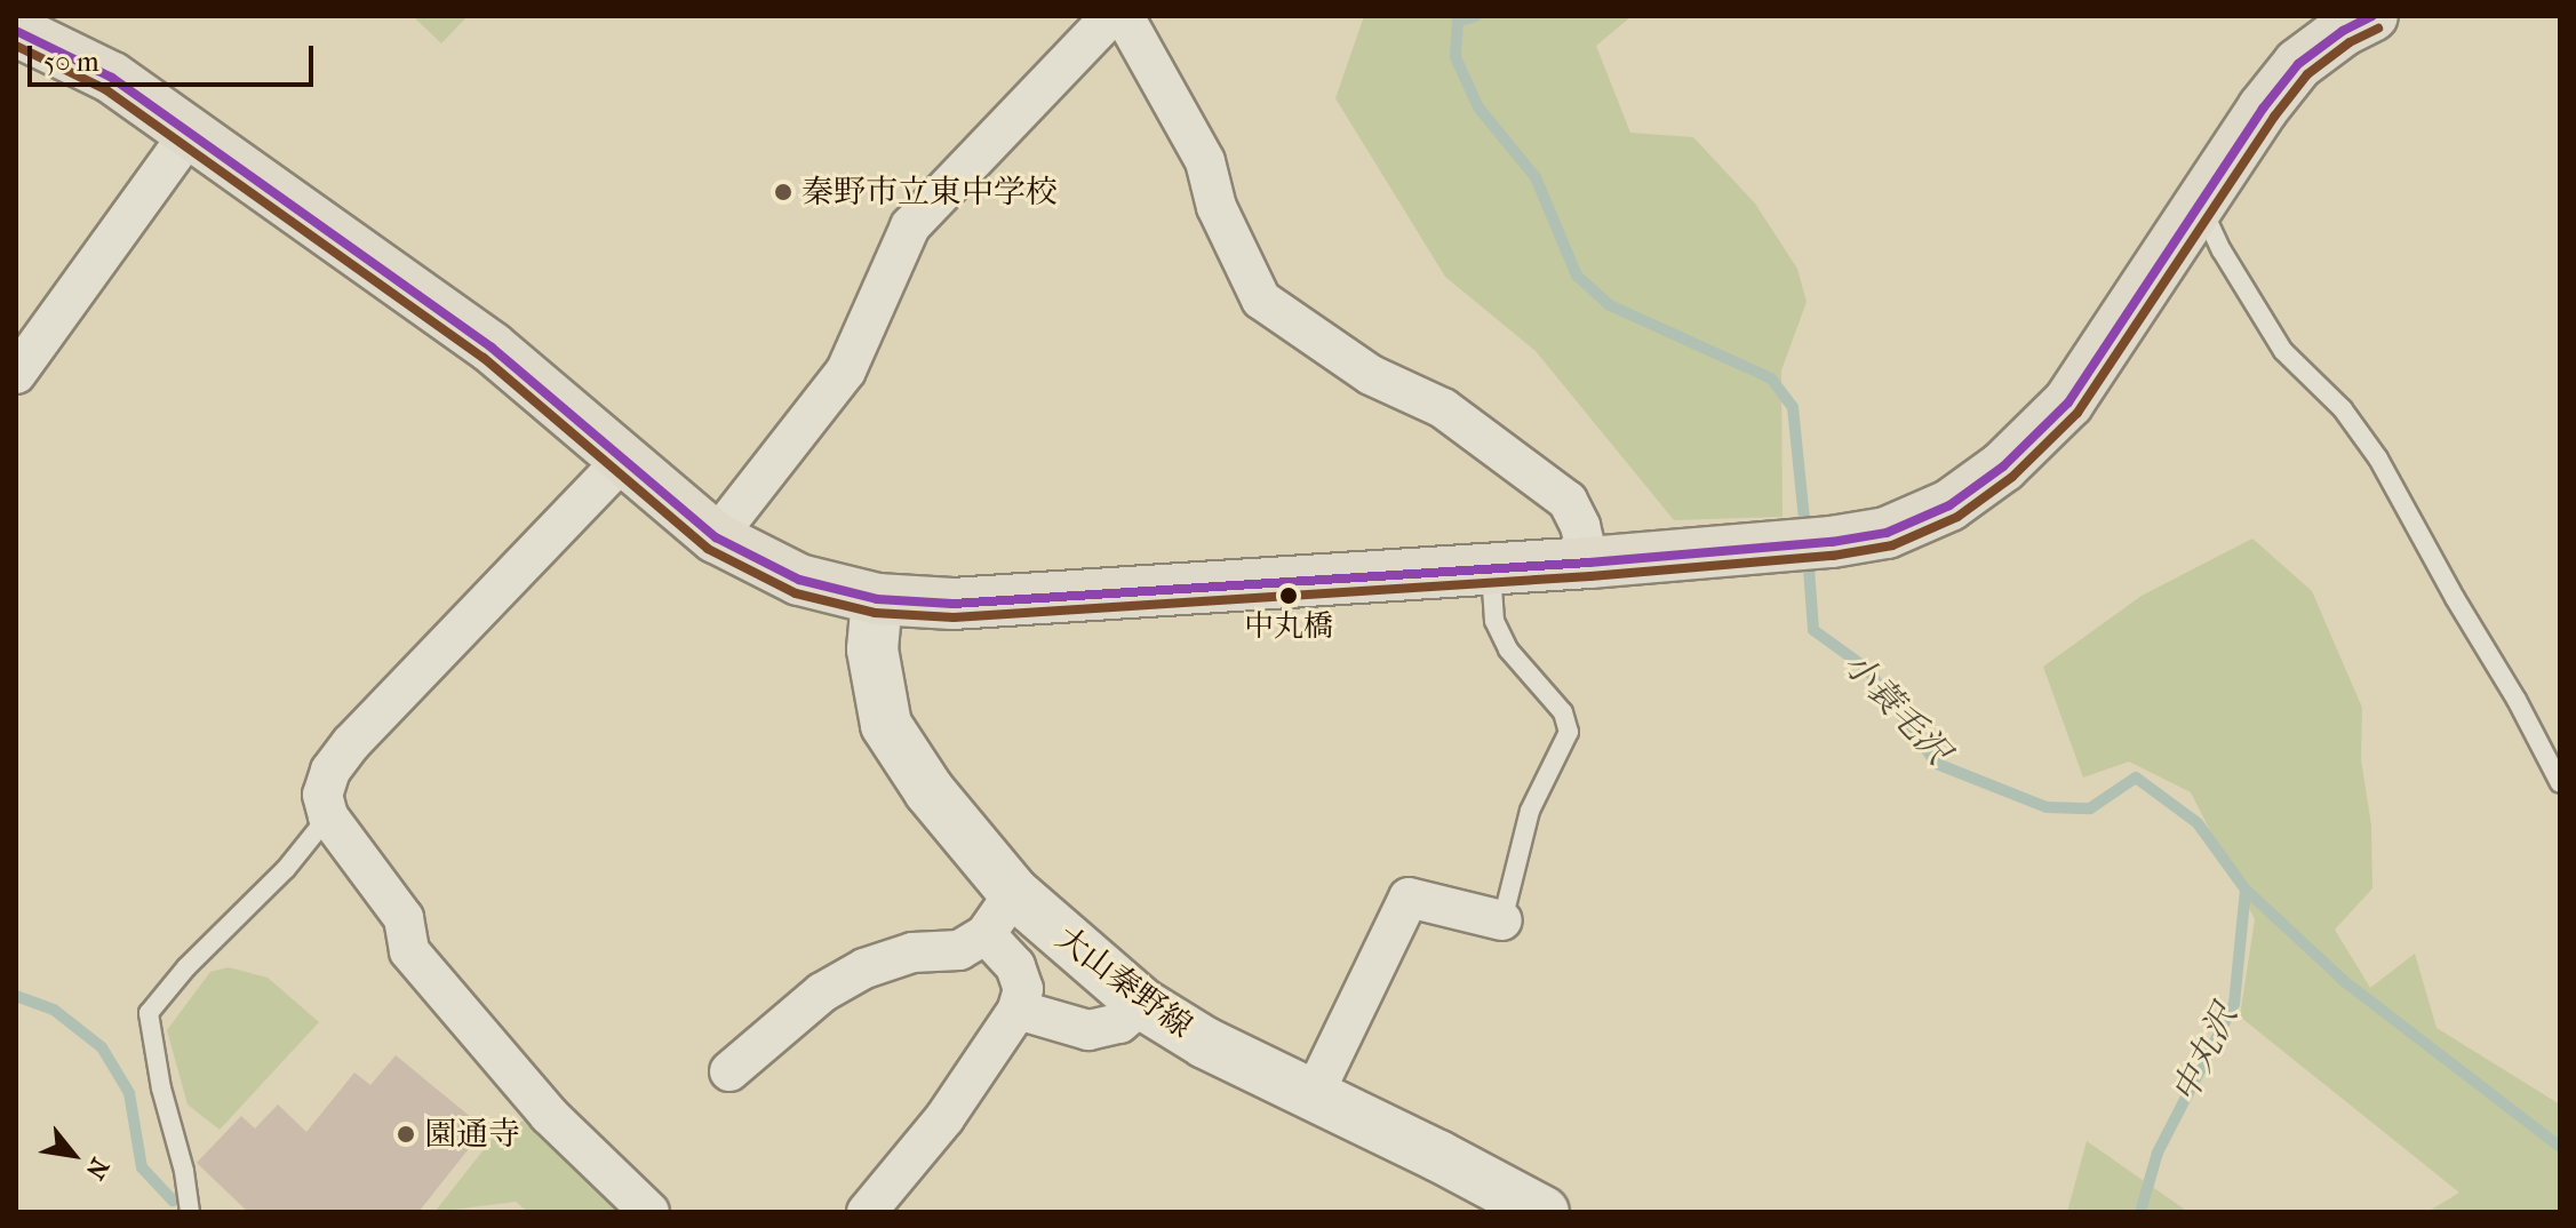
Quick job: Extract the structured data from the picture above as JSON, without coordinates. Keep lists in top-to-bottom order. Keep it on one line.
{"streets":{"main road":["大山秦野線"]},"water":["小蓑毛沢","中丸沢"],"places":["秦野市立東中学校","中丸橋","園通寺"],"scale_bar":"50 m","north":"bottom right"}
